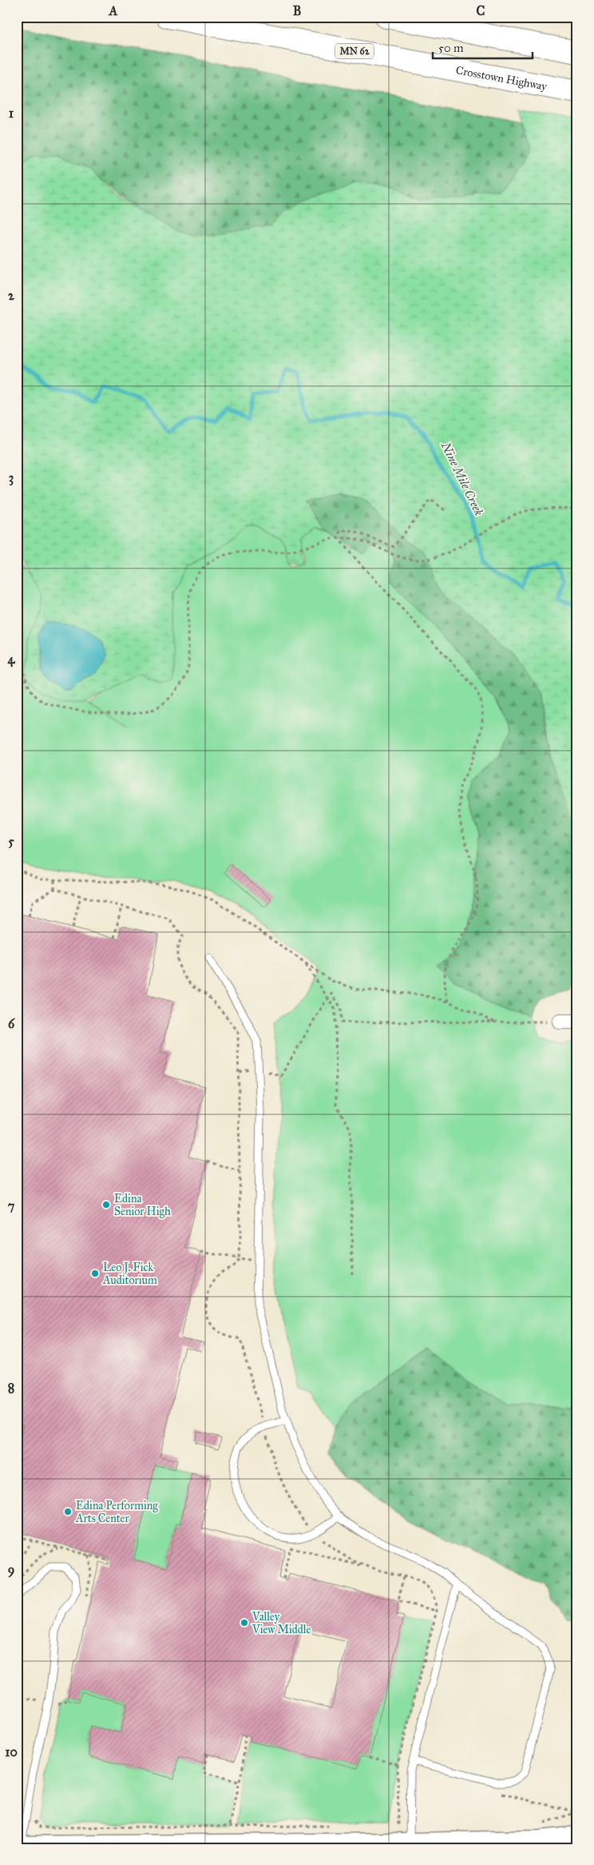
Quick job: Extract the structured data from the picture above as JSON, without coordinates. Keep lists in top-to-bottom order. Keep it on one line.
{"streets":{"highway":["MN 62","Crosstown Highway"]},"water":["Nine Mile Creek"],"places":["Edina Senior High","Leo J. Fick Auditorium","Edina Performing Arts Center","Valley View Middle"],"scale_bar":"50 m","grid":{"columns":["A","B","C"],"rows":["1","2","3","4","5","6","7","8","9","10"]}}
